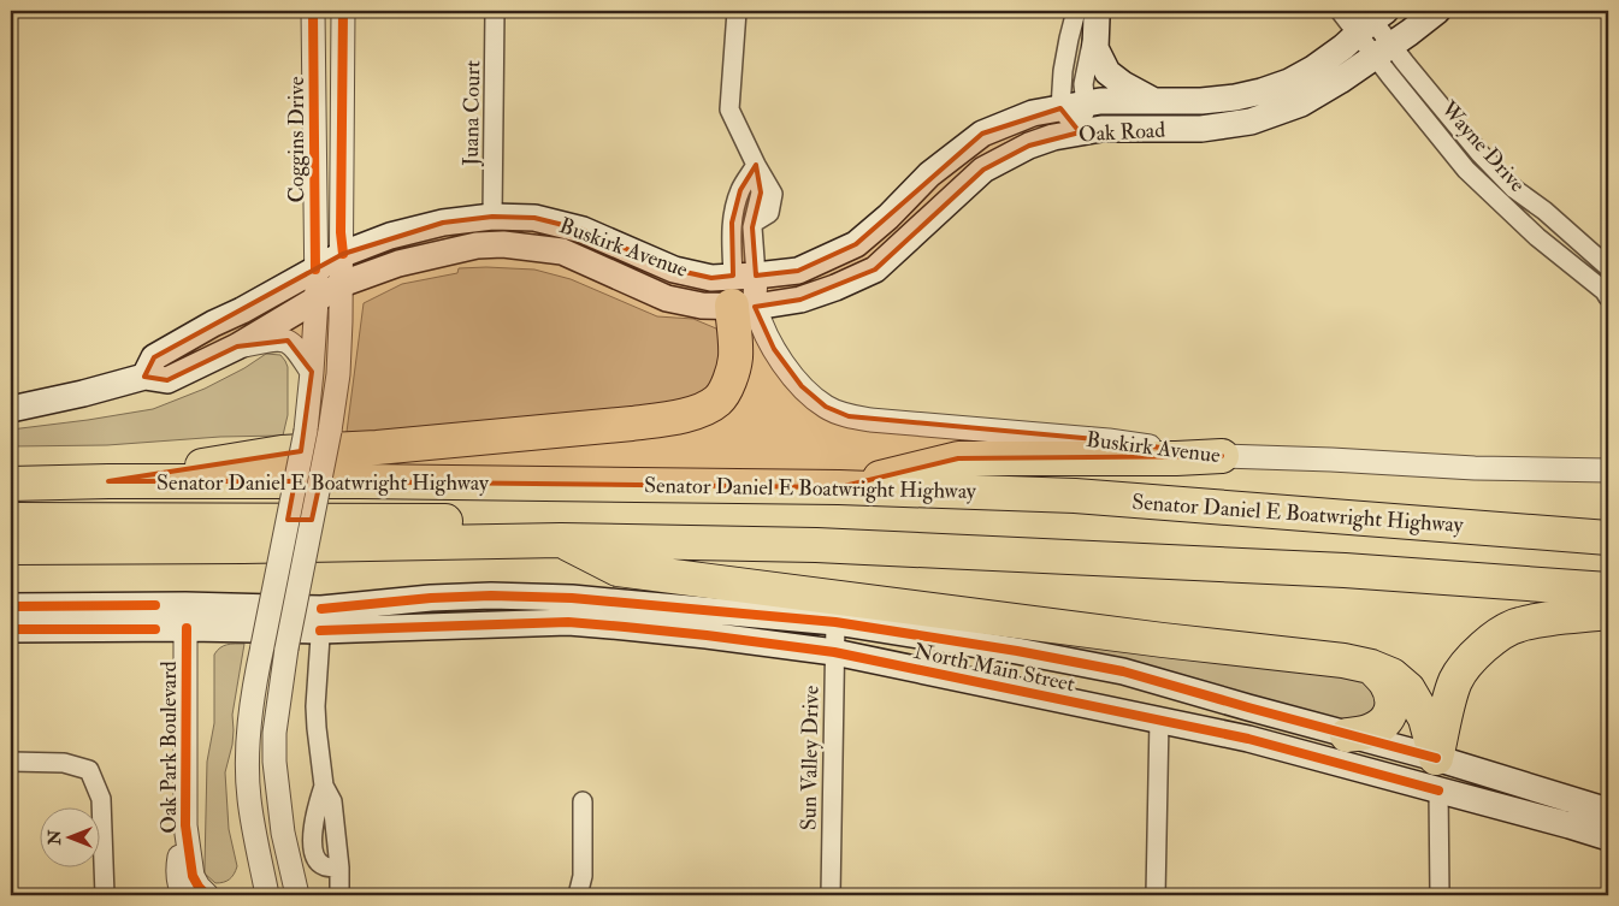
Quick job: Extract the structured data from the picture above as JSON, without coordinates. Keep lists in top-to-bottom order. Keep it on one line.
{"streets":{"highway":["Senator Daniel E Boatwright Highway"],"main road":["Oak Road","Buskirk Avenue","North Main Street"],"street":["Juana Court","Coggins Drive","Wayne Drive","Oak Park Boulevard","Sun Valley Drive"]},"crossings":[["Juana Court","Buskirk Avenue"],["Oak Road","Wayne Drive"],["Oak Road","Buskirk Avenue"],["Coggins Drive","Buskirk Avenue"],["North Main Street","Sun Valley Drive"]],"north":"left"}
